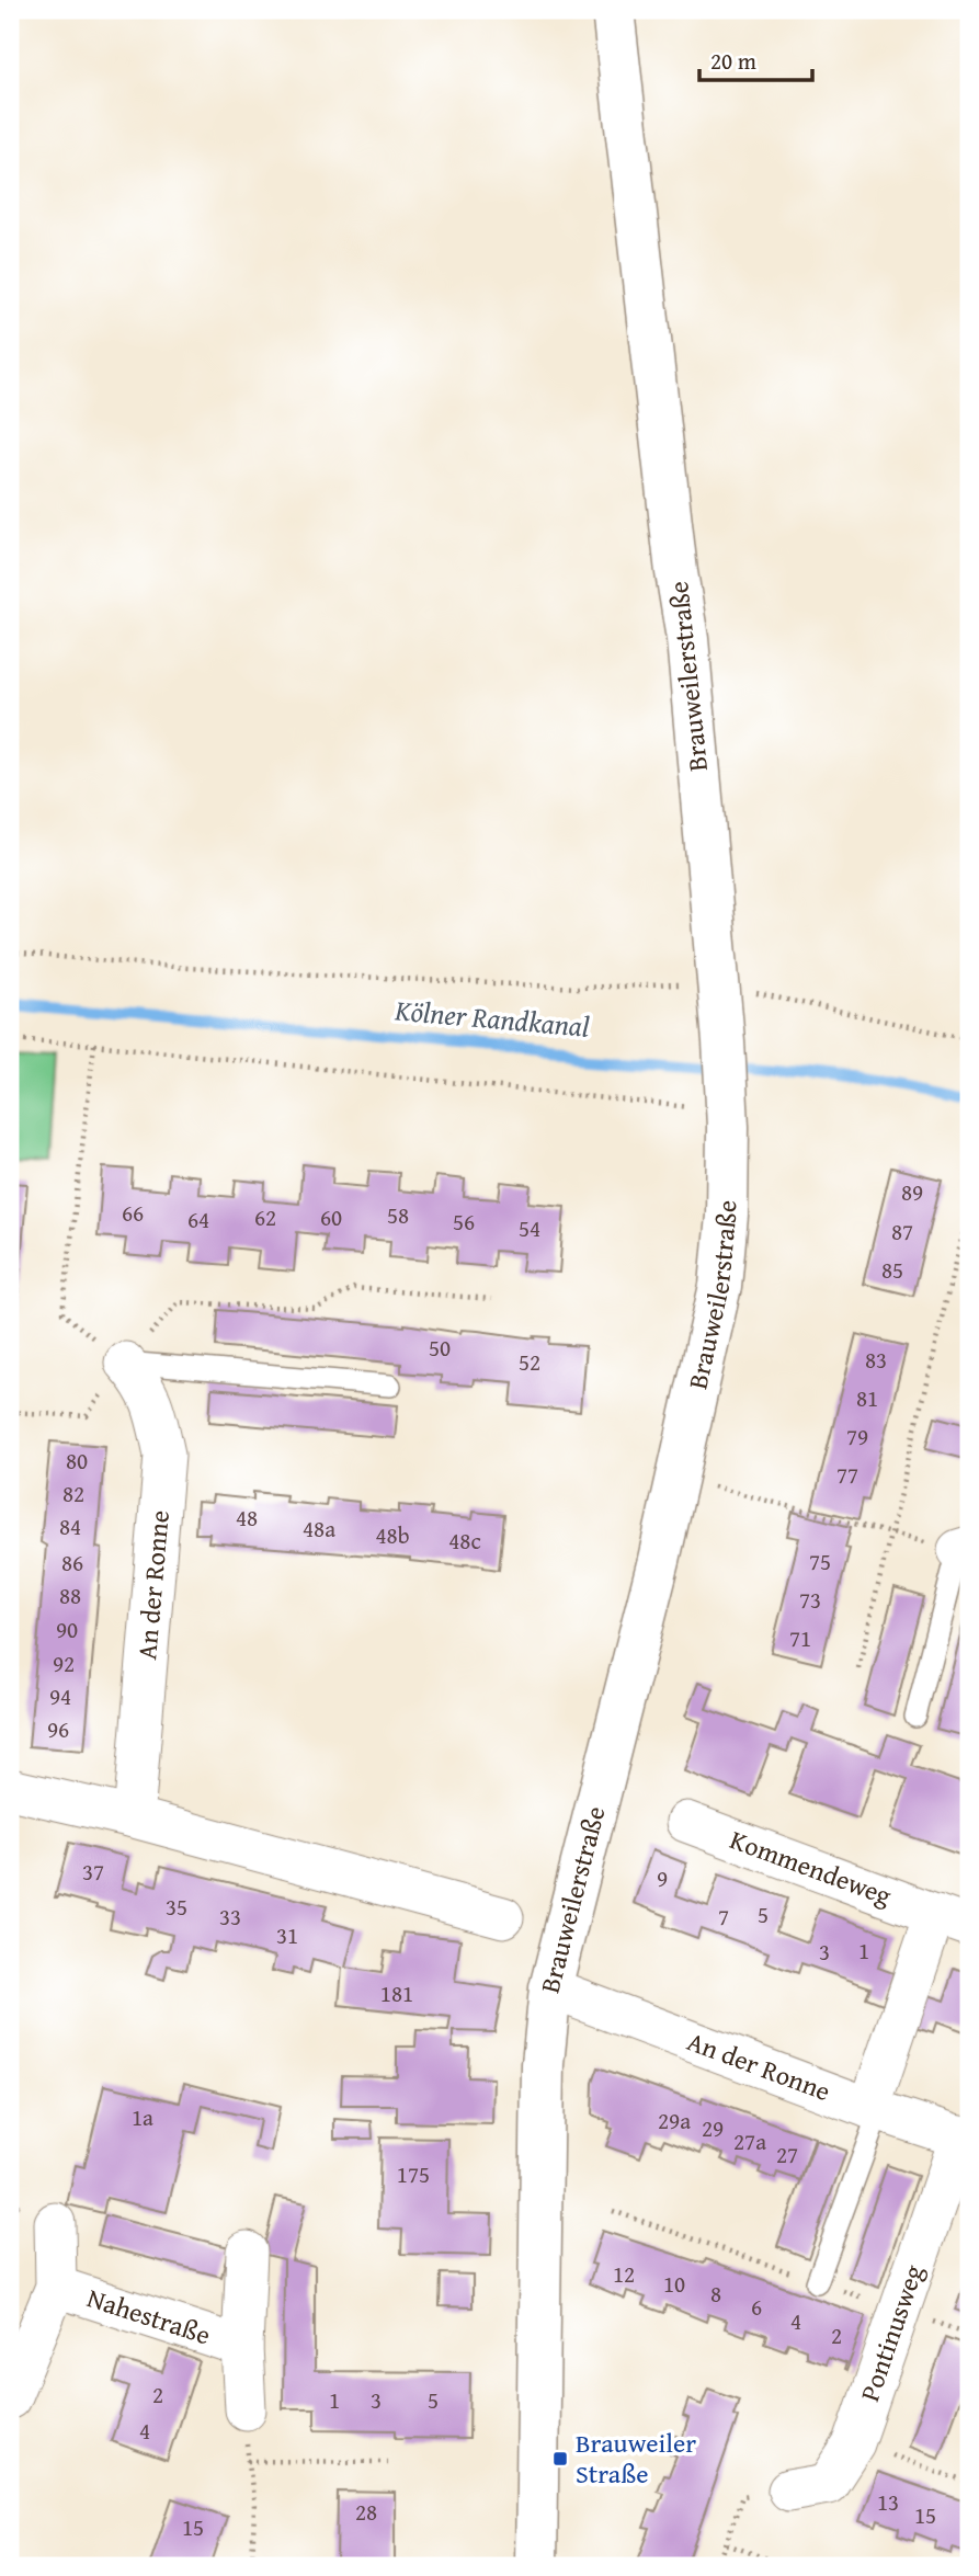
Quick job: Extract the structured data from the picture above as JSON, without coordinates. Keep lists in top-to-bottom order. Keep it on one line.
{"streets":{"street":["Brauweilerstraße","An der Ronne","Kommendeweg","Nahestraße","Pontinusweg"]},"crossings":[["Brauweilerstraße","An der Ronne"],["An der Ronne","Kommendeweg"],["An der Ronne","Pontinusweg"]],"water":["Kölner Randkanal"],"places":{"transit":["Brauweiler Straße"]},"house_numbers":["89","66","58","62","60","64","56","54","87","85","50","83","52","81","79","80","77","82","48","84","48a","48b","48c","75","86","88","73","90","71","92","94","96","37","9","35","5","33","7","31","1","3","181","1a","29a","29","27a","27","175","12","10","8","6","4","2","2","1","3","5","4","13","28","15","15"],"scale_bar":"20 m"}
